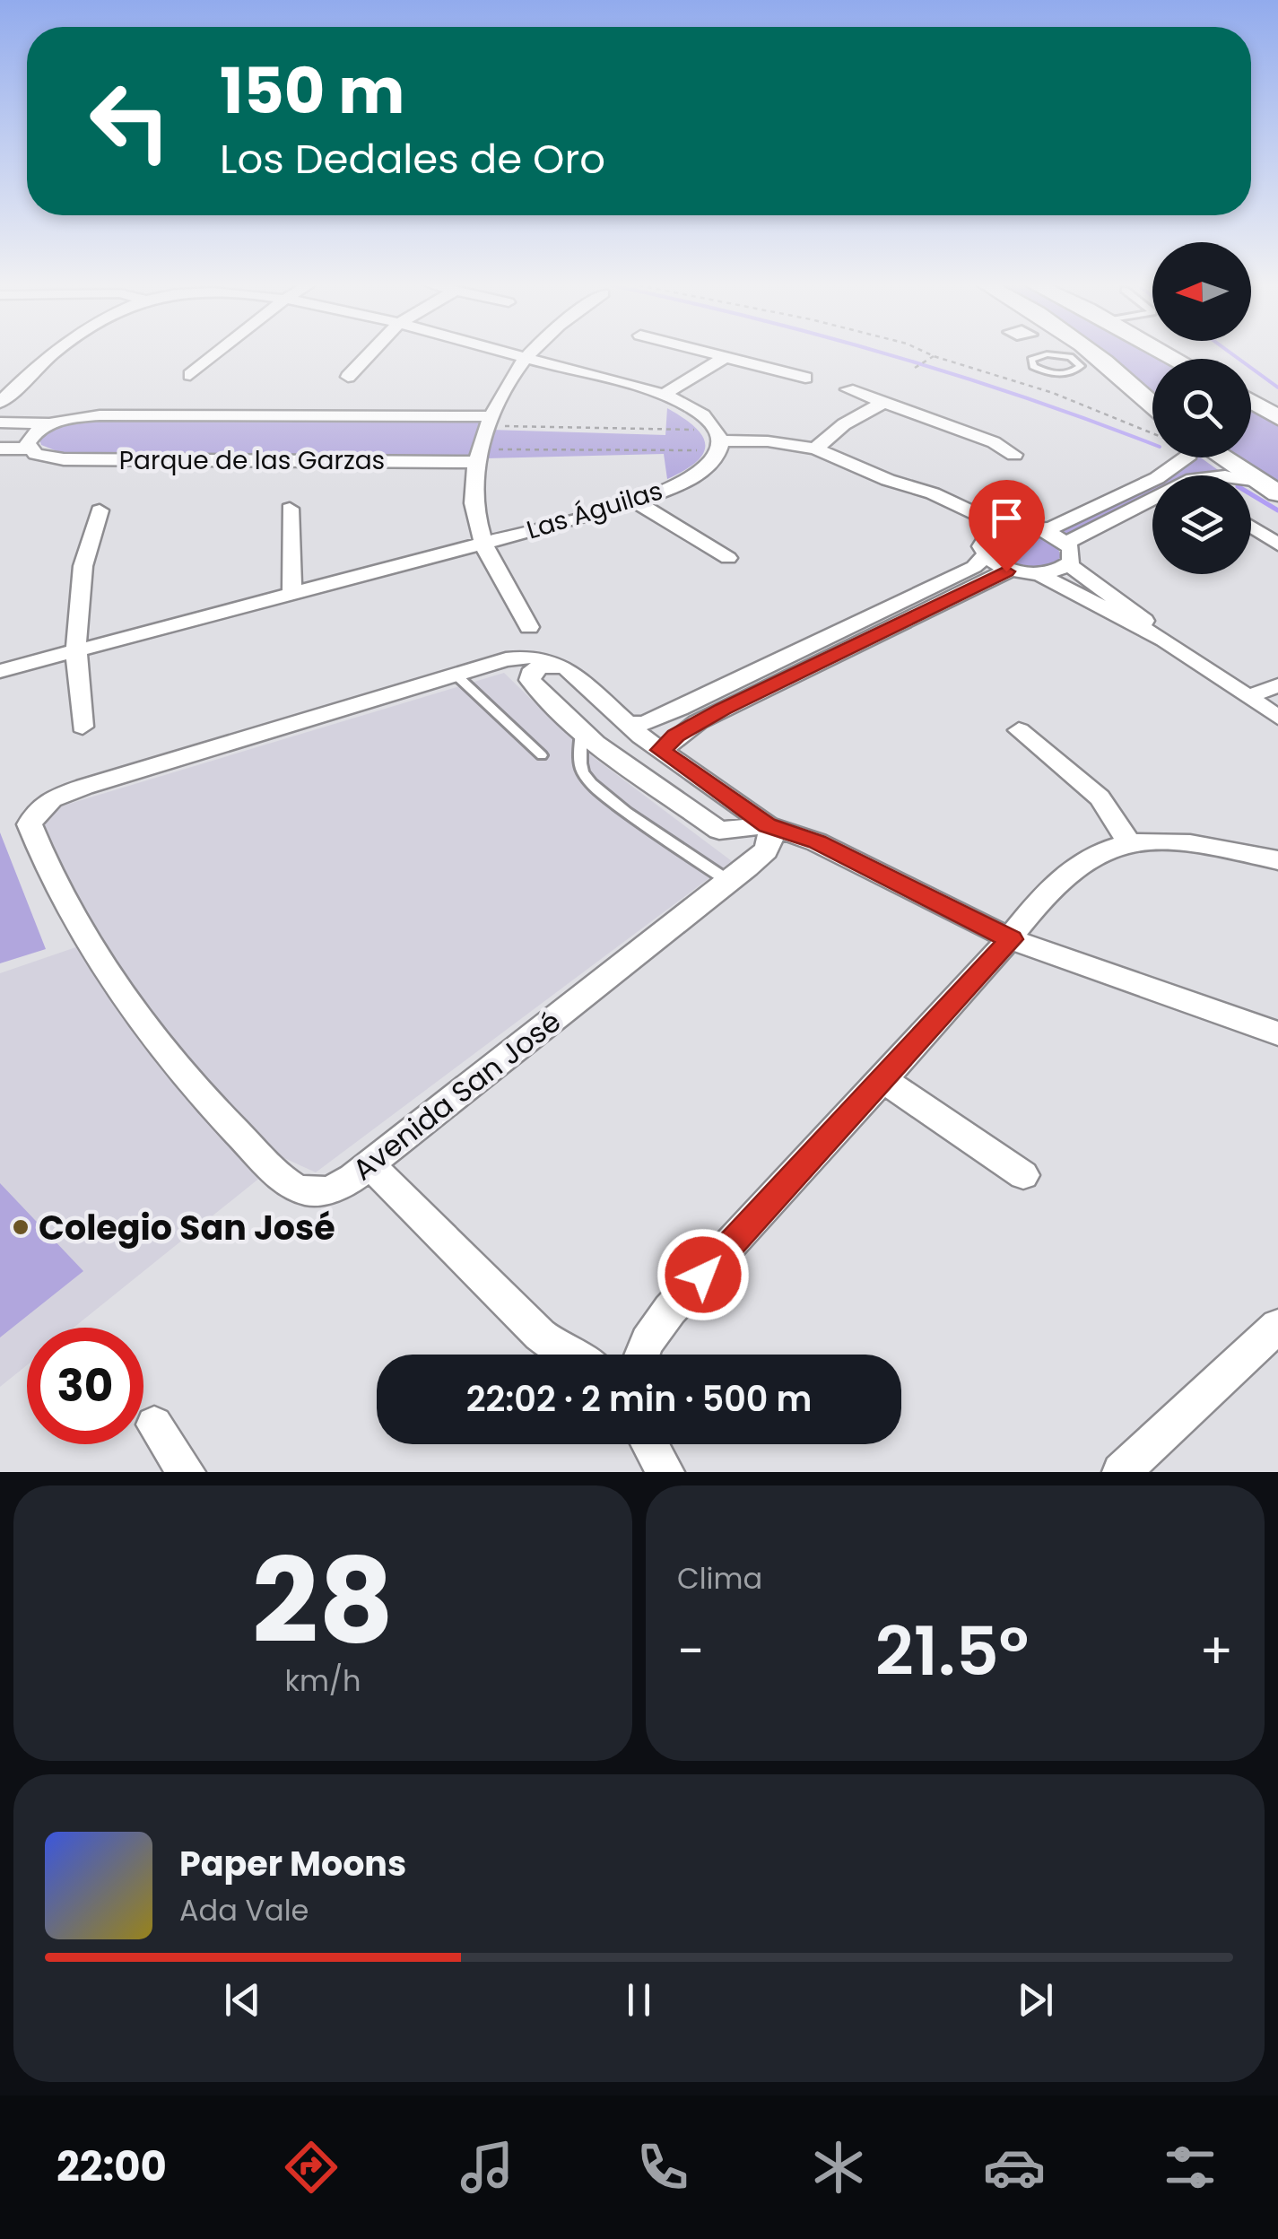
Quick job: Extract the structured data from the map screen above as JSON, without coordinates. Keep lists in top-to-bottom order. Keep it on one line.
{"streets":{"street":["Parque de las Garzas","Las Águilas","Avenida San José"]},"places":["Colegio San José"],"north":"left","page":{"turn":["150 m","Los Dedales de Oro"],"limit":"30","trip":"22:02 · 2 min · 500 m","tile":[["28","km/h"],"Clima"],"heat":["−","21.5°","+"],"song":["Paper Moons","Ada Vale"],"tabs":"22:00"}}
